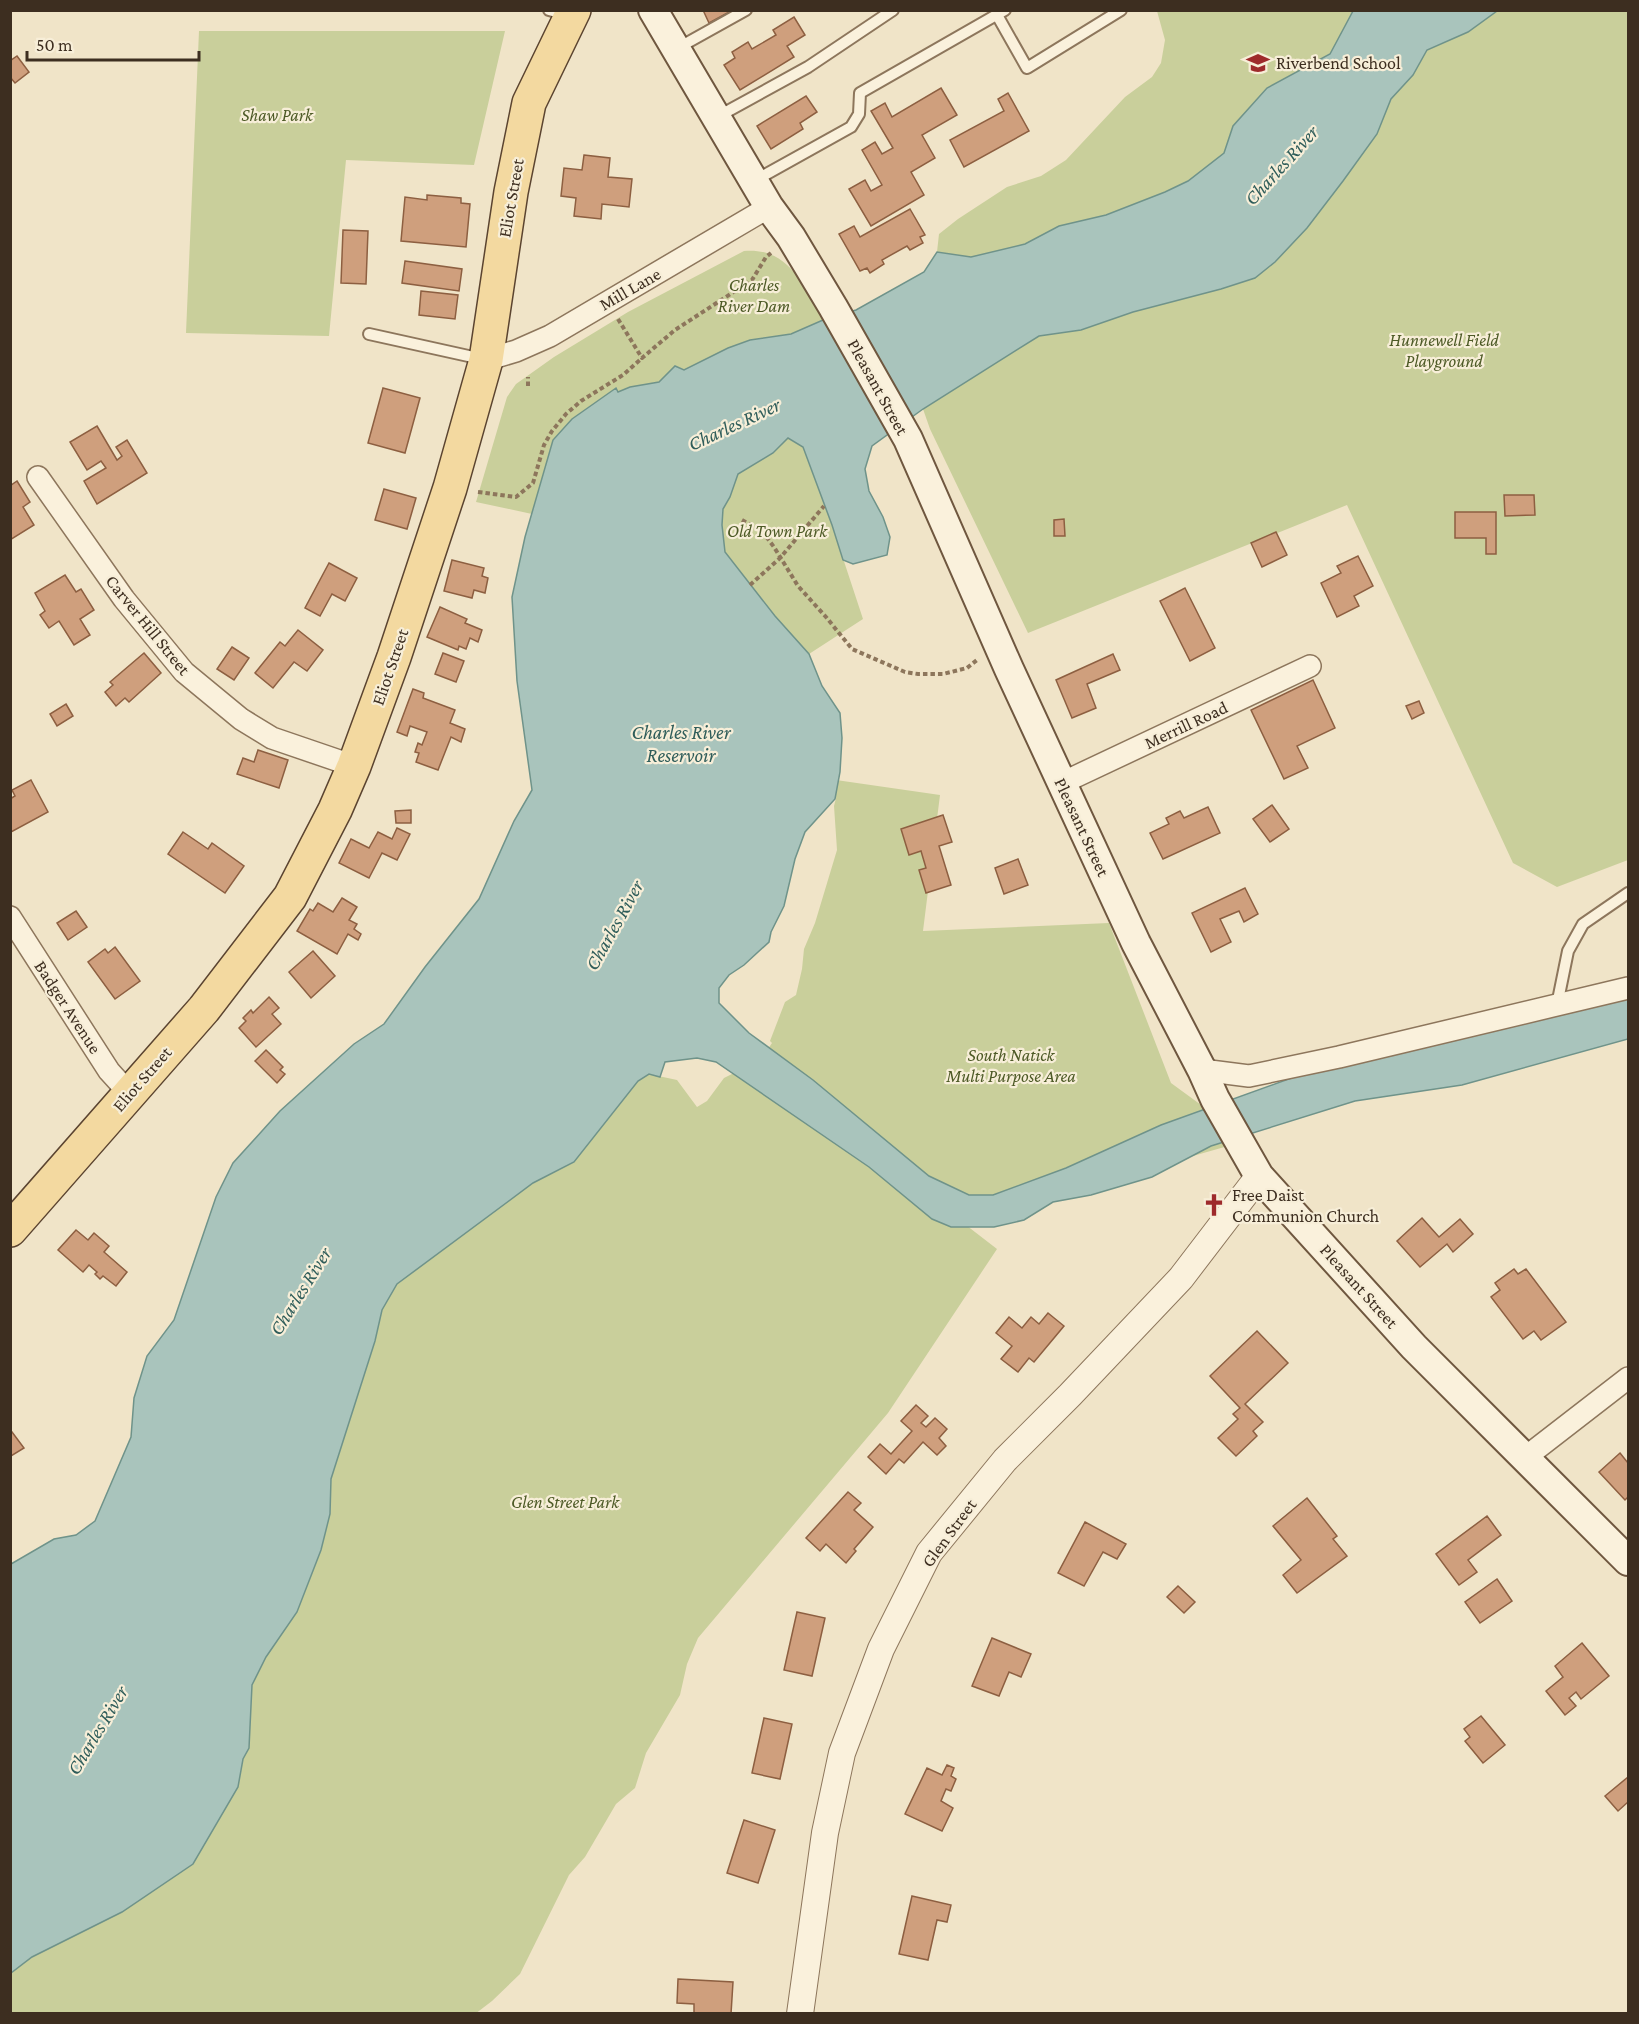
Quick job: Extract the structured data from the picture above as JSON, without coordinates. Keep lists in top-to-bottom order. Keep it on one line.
{"streets":{"main road":["Eliot Street","Pleasant Street"],"street":["Mill Lane","Carver Hill Street","Merrill Road","Badger Avenue","Glen Street"]},"crossings":[["Eliot Street","Mill Lane"],["Eliot Street","Carver Hill Street"],["Eliot Street","Badger Avenue"],["Mill Lane","Pleasant Street"],["Pleasant Street","Merrill Road"],["Pleasant Street","Glen Street"]],"water":["Charles River","Charles River Reservoir"],"parks":["Shaw Park","Charles River Dam","Hunnewell Field Playground","Old Town Park","South Natick Multi Purpose Area","Glen Street Park"],"places":{"school or university":["Riverbend School"],"church":["Free Daist Communion Church"]},"scale_bar":"50 m"}
